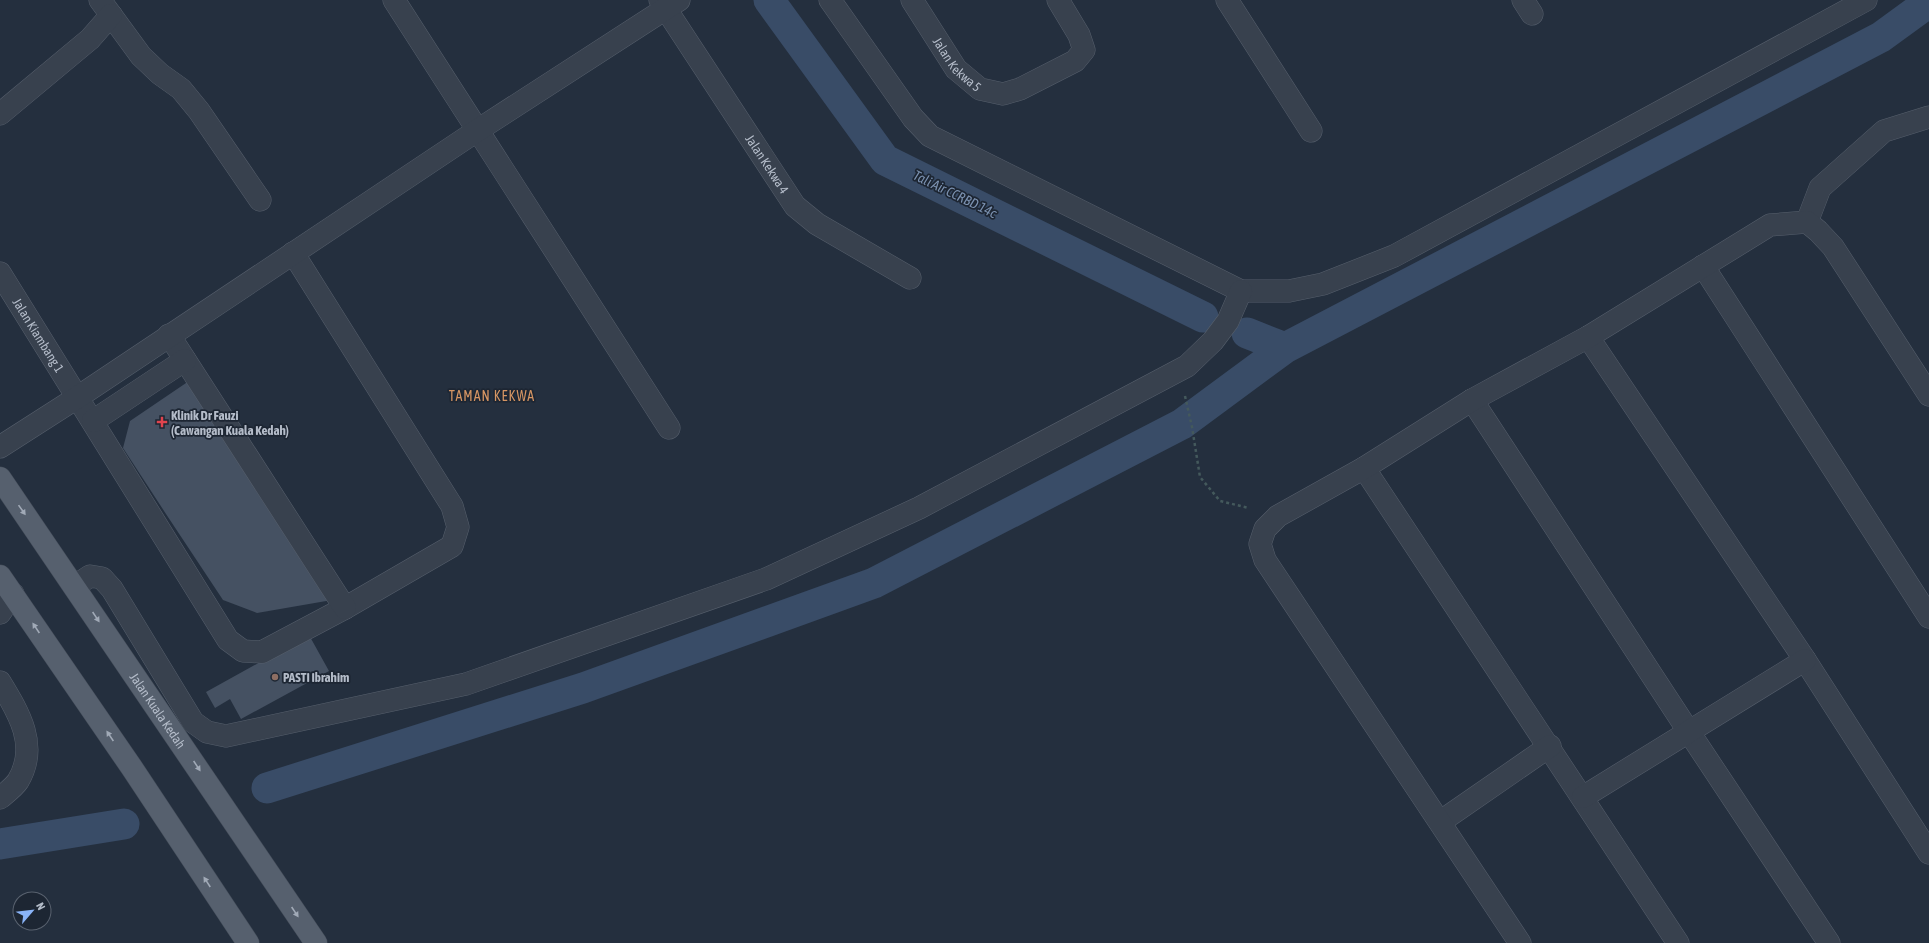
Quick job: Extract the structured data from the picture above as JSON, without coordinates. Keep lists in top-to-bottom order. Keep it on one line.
{"streets":{"main road":["Jalan Kuala Kedah"],"street":["Jalan Kekwa 5","Jalan Kekwa 4","Jalan Kiambang 1"]},"districts":["TAMAN KEKWA"],"water":["Tali Air CCRBD 14c"],"places":{"health":["Klinik Dr Fauzi (Cawangan Kuala Kedah)"],"other":["PASTI Ibrahim"]},"north":"top right"}
